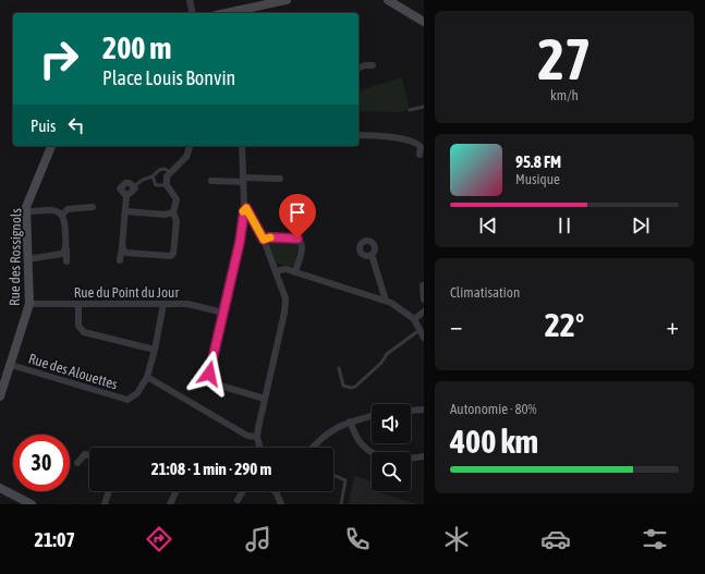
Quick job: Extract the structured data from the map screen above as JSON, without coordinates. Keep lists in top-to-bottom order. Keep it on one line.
{"streets":{"street":["Rue des Rossignols","Rue du Point du Jour","Rue des Alouettes"]},"crossings":[["Rue des Rossignols","Rue du Point du Jour"],["Rue des Rossignols","Rue des Alouettes"]],"page":{"tile":[["27","km/h"],"Climatisation",["Autonomie · 80%","400 km"]],"turn":["200 m","Place Louis Bonvin"],"then":"Puis","song":["95.8 FM","Musique"],"heat":["−","22°","+"],"limit":"30","trip":"21:08 · 1 min · 290 m","tabs":"21:07"}}
